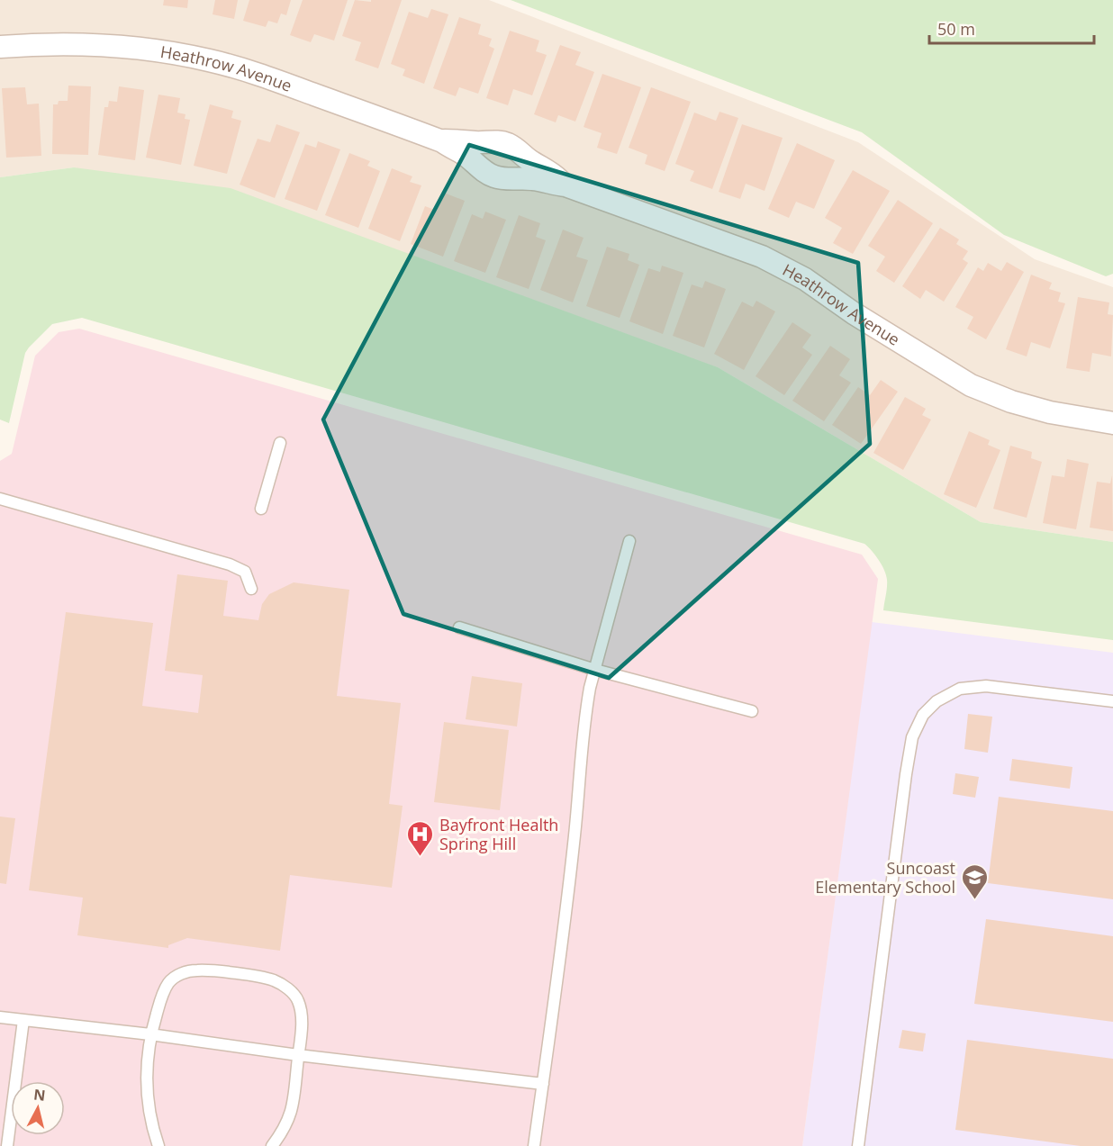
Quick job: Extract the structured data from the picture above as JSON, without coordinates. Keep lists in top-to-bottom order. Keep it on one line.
{"streets":{"street":["Heathrow Avenue"]},"places":{"hospital":["Bayfront Health Spring Hill"],"school or university":["Suncoast Elementary School"]},"scale_bar":"50 m","north":"top"}
